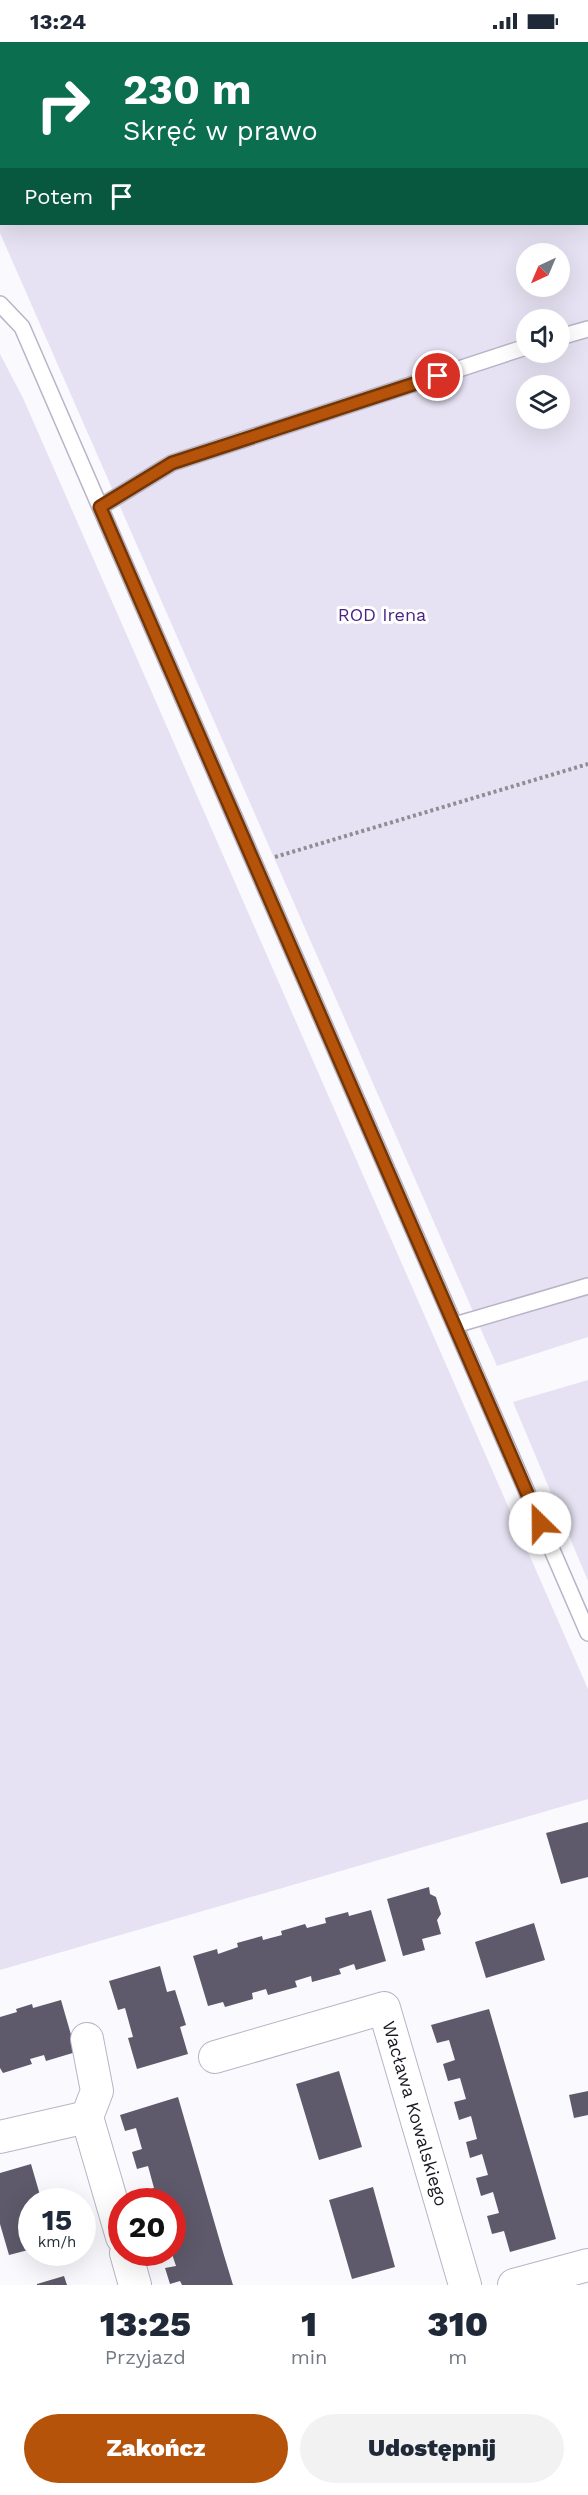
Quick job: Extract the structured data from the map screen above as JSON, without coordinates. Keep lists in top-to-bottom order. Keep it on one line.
{"streets":{"street":["Wacława Kowalskiego"]},"parks":["ROD Irena"],"north":"bottom left","page":{"status":"13:24","turn":["230 m","Skręć w prawo"],"then":"Potem","speed":"15 km/h","limit":"20","eta":["13:25","Przyjazd","1","min","310","m"],"buttons":["Zakończ","Udostępnij"]}}
